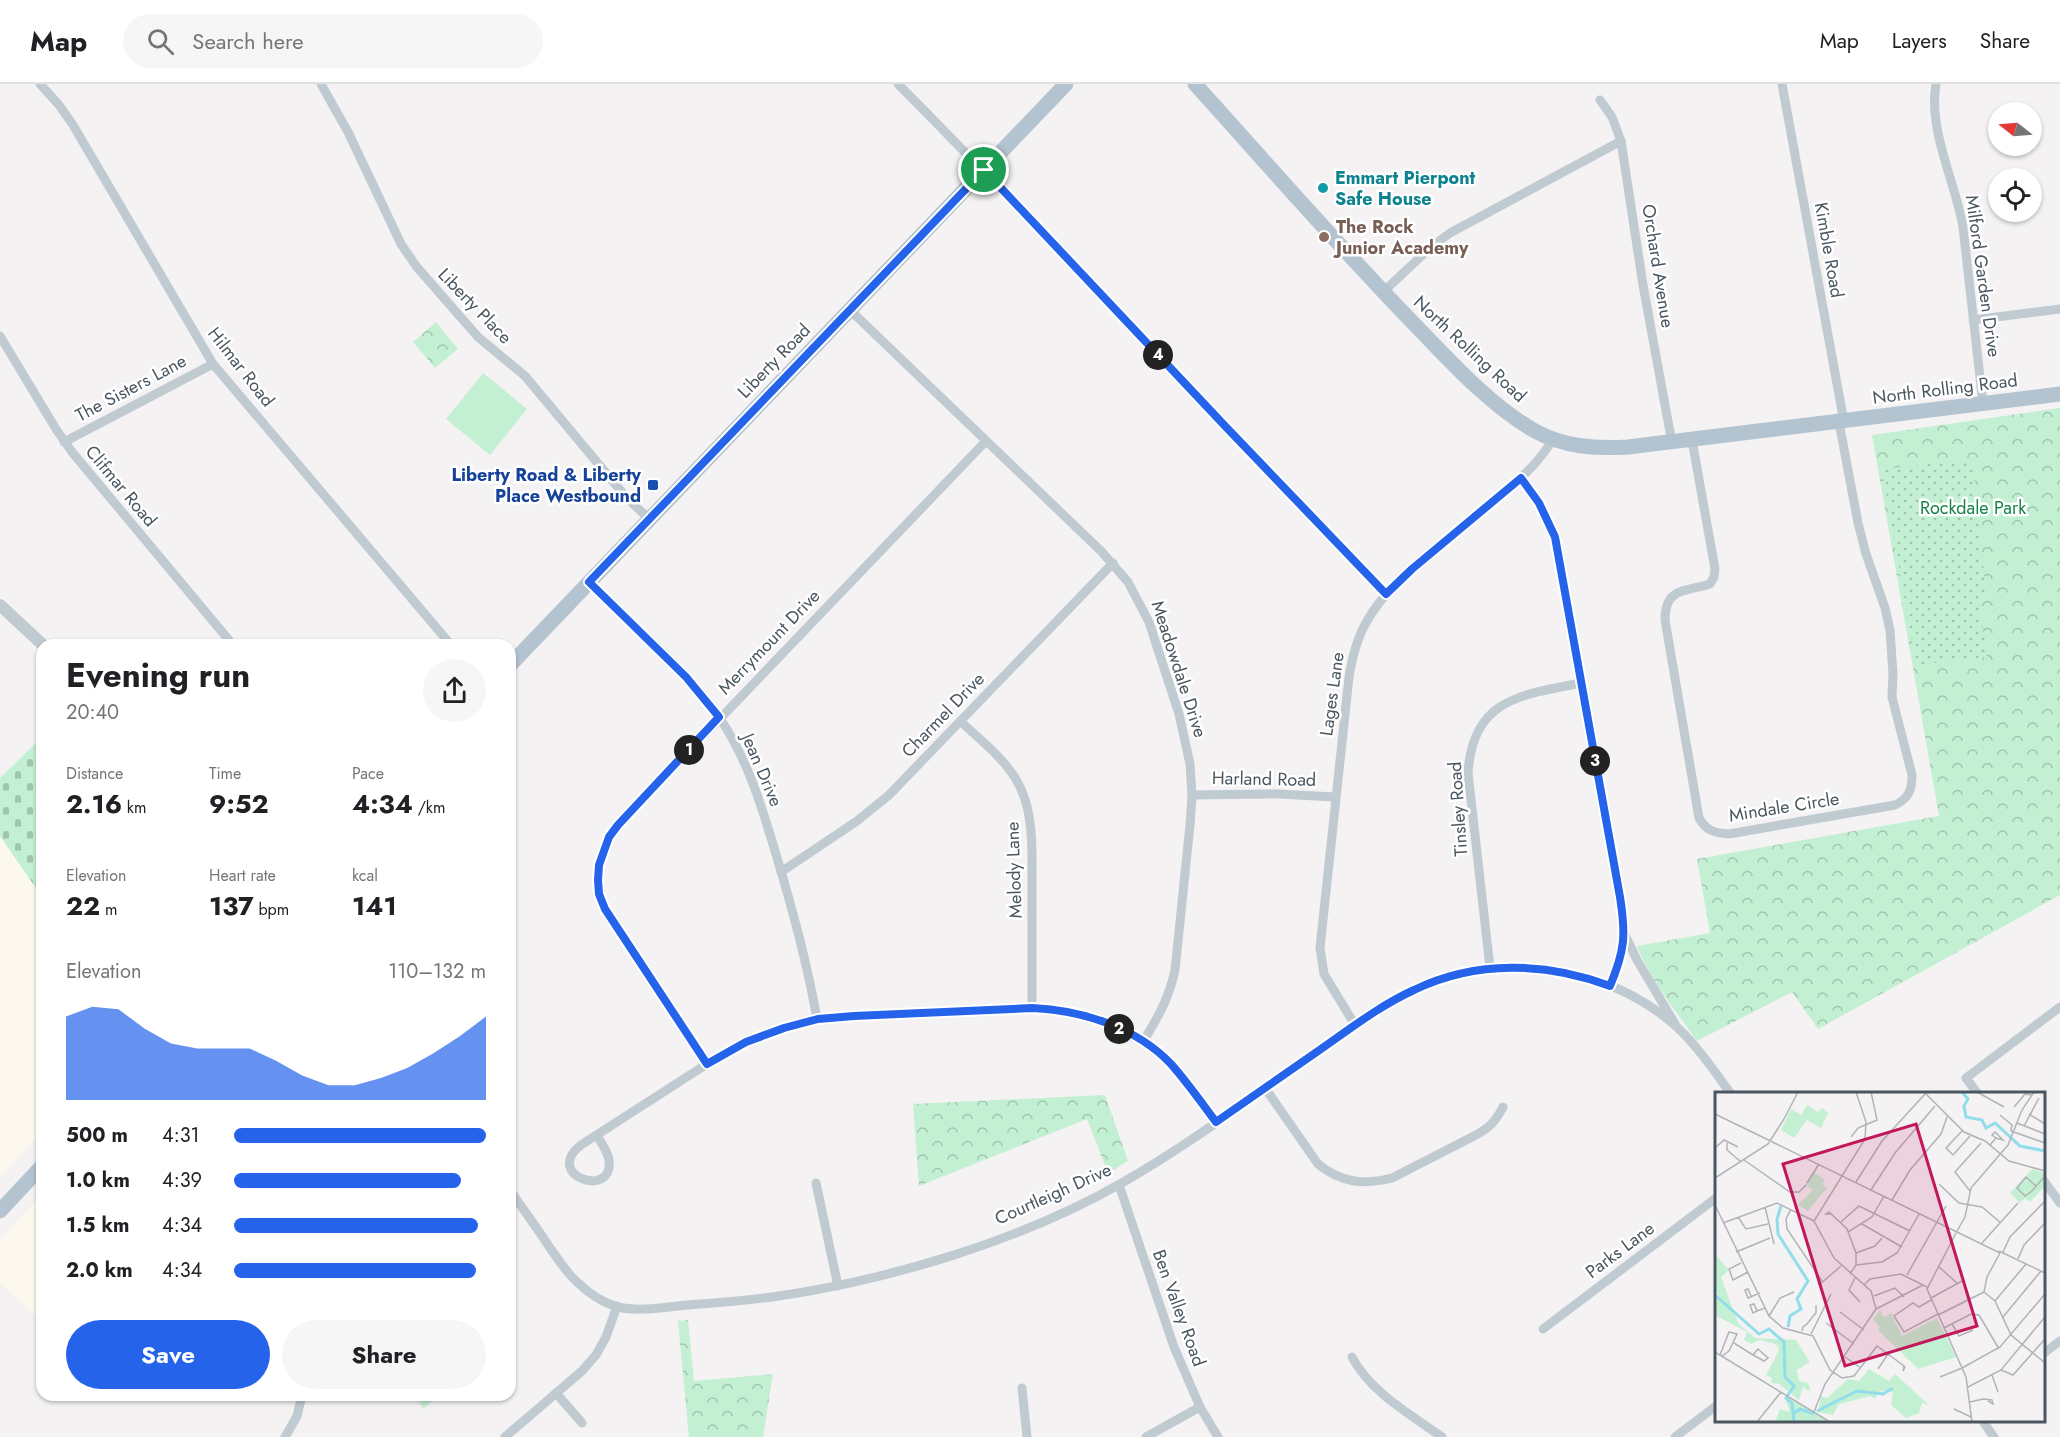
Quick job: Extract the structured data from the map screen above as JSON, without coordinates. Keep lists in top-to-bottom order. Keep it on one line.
{"streets":{"main road":["North Rolling Road","Liberty Road"],"street":["Kimble Road","Orchard Avenue","Milford Garden Drive","Liberty Place","Hilmar Road","The Sisters Lane","Clifmar Road","Merrymount Drive","Meadowdale Drive","Lages Lane","Charmel Drive","Jean Drive","Harland Road","Mindale Circle","Tinsley Road","Melody Lane","Courtleigh Drive","Parks Lane","Ben Valley Road"]},"crossings":[["Kimble Road","North Rolling Road"],["Kimble Road","Mindale Circle"],["Orchard Avenue","North Rolling Road"],["Milford Garden Drive","North Rolling Road"],["Liberty Place","Liberty Road"],["North Rolling Road","Lages Lane"],["North Rolling Road","Mindale Circle"],["Liberty Road","Meadowdale Drive"],["Liberty Road","Jean Drive"],["Hilmar Road","The Sisters Lane"],["The Sisters Lane","Clifmar Road"],["Merrymount Drive","Meadowdale Drive"],["Merrymount Drive","Jean Drive"],["Meadowdale Drive","Charmel Drive"],["Meadowdale Drive","Harland Road"],["Lages Lane","Harland Road"],["Lages Lane","Courtleigh Drive"],["Charmel Drive","Jean Drive"],["Charmel Drive","Melody Lane"],["Tinsley Road","Courtleigh Drive"],["Courtleigh Drive","Ben Valley Road"]],"parks":["Rockdale Park"],"places":{"other":["Emmart Pierpont Safe House","The Rock Junior Academy"],"transit":["Liberty Road & Liberty Place Westbound"]},"north":"left","page":{"header":"Map","search":"Search here","nav":["Map","Layers","Share"],"pins":["4","1","3","2"],"heading":["Evening run","20:40"],"stats":[["Distance","2.16 km"],["Time","9:52"],["Pace","4:34 /km"],["Elevation","22 m"],["Heart rate","137 bpm"],["kcal","141"]],"chart":["Elevation","110–132 m"],"list":[{"name":"500 m","note":"4:31"},{"name":"1.0 km","note":"4:39"},{"name":"1.5 km","note":"4:34"},{"name":"2.0 km","note":"4:34"}],"buttons":["Save","Share"]}}
